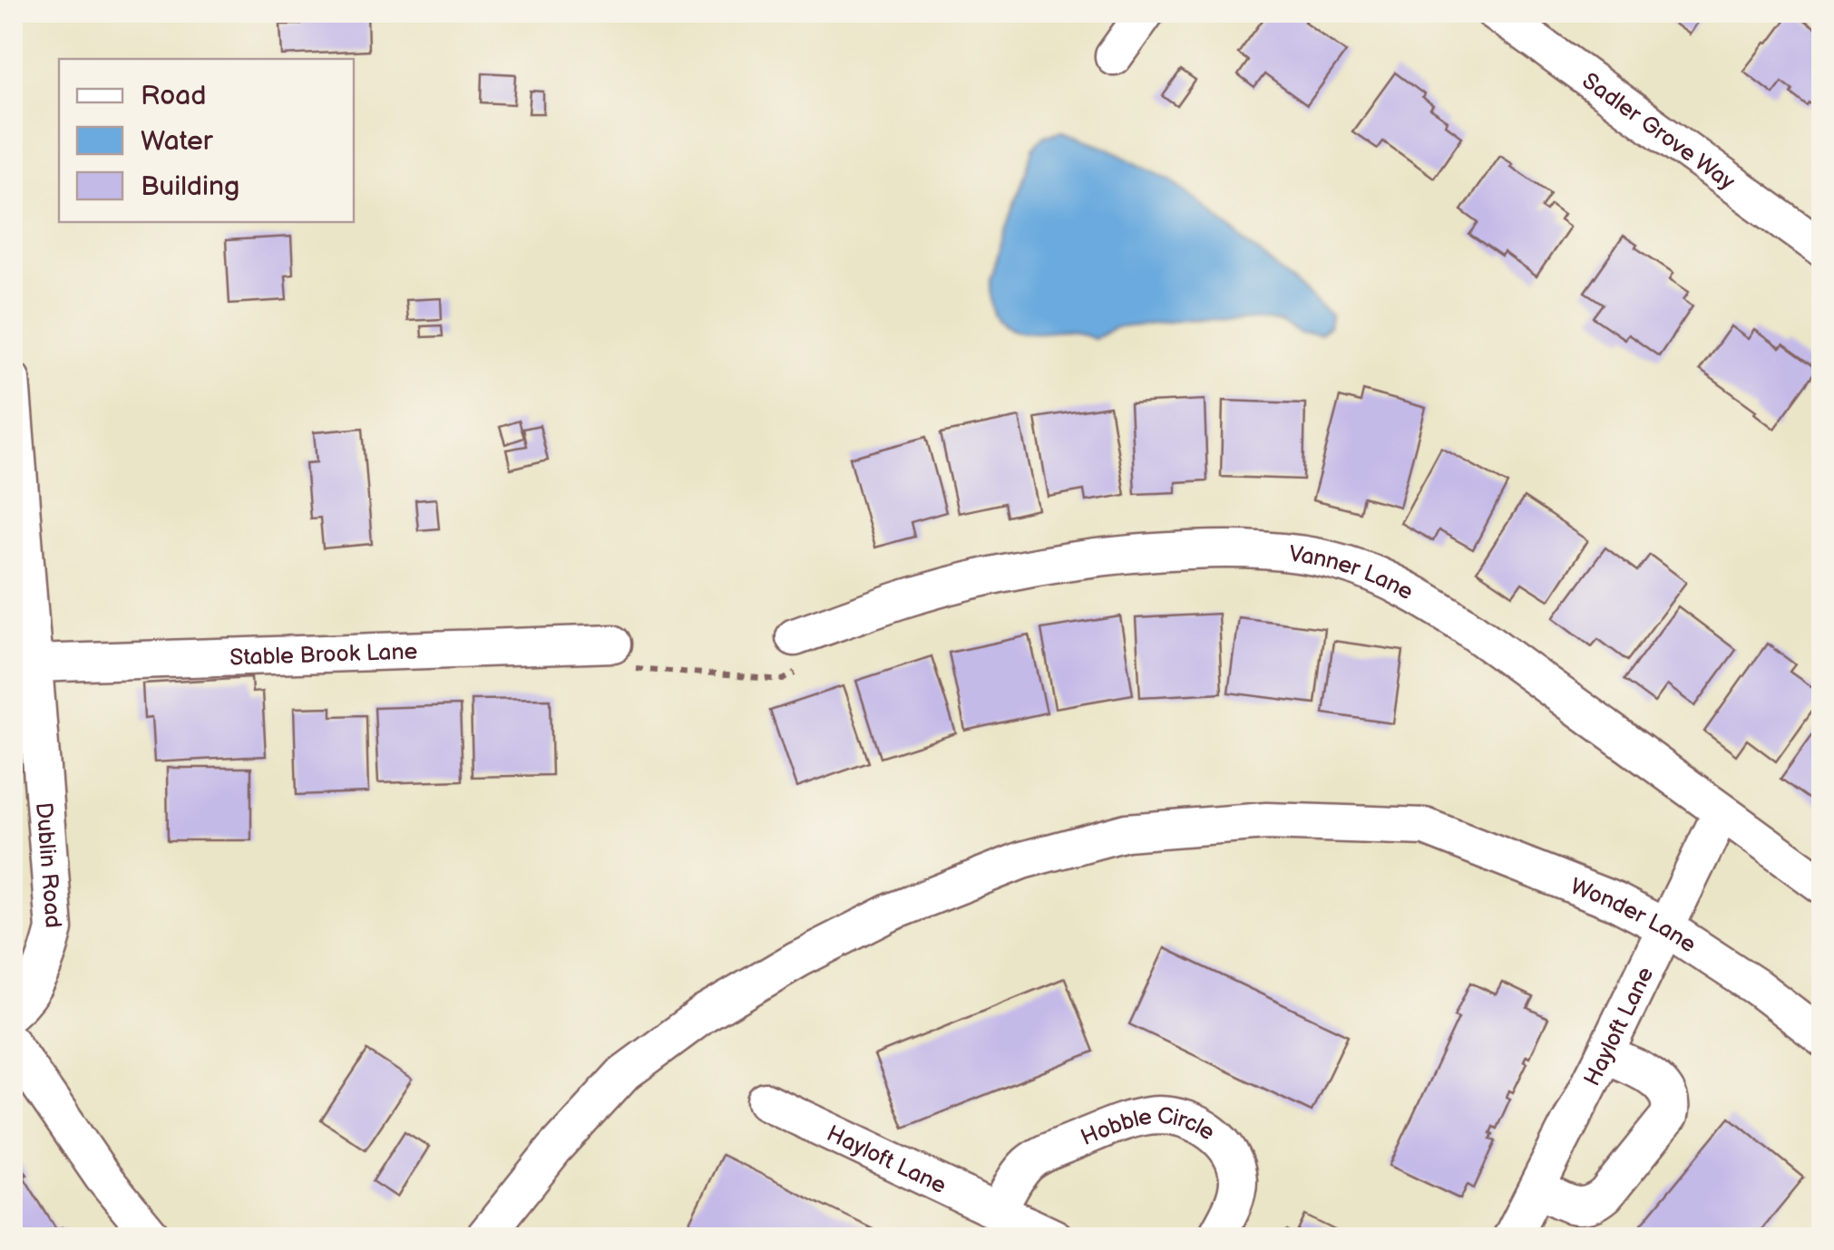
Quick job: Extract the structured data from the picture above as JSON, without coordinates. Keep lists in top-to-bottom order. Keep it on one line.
{"streets":{"street":["Sadler Grove Way","Vanner Lane","Stable Brook Lane","Dublin Road","Wonder Lane","Hayloft Lane","Hobble Circle"]},"crossings":[["Vanner Lane","Hayloft Lane"],["Stable Brook Lane","Dublin Road"],["Wonder Lane","Hayloft Lane"],["Hayloft Lane","Hobble Circle"]],"legend":["Road","Water","Building"]}
